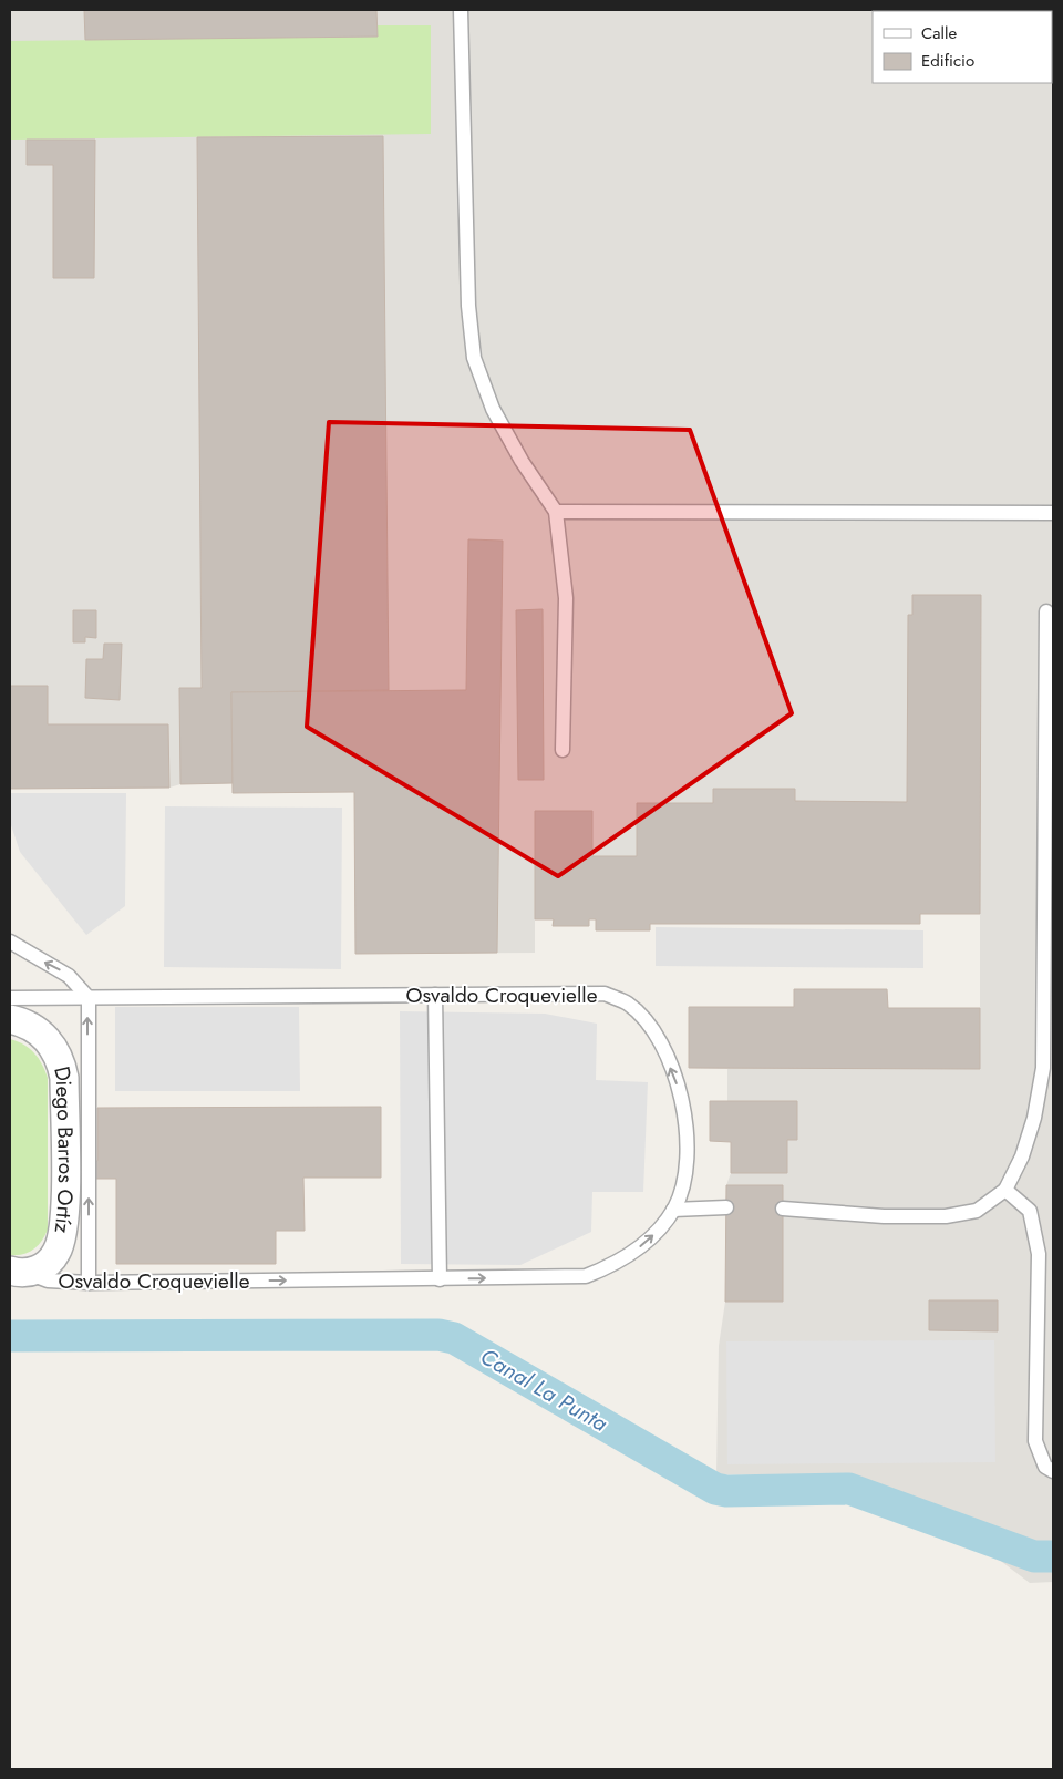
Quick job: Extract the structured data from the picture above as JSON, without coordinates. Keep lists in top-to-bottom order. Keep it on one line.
{"streets":{"street":["Diego Barros Ortíz"],"lane":["Osvaldo Croquevielle"]},"crossings":[["Osvaldo Croquevielle","Diego Barros Ortíz"]],"water":["Canal La Punta"],"legend":["Calle","Edificio"]}
